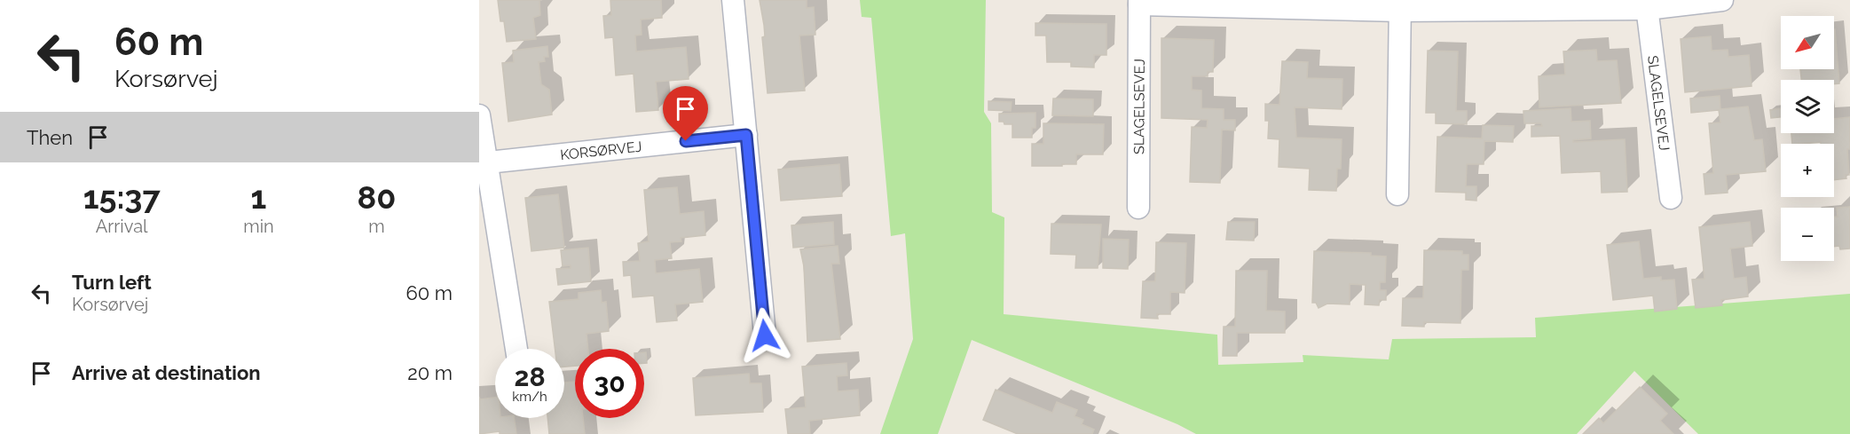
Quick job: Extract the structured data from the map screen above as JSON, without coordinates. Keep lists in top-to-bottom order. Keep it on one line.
{"streets":{"street":["SLAGELSEVEJ","KORSØRVEJ"]},"north":"bottom left","page":{"turn":["60 m","Korsørvej"],"map_buttons":["+","−"],"then":"Then","eta":["15:37","Arrival","1","min","80","m"],"list":[{"name":"Turn left","note":"Korsørvej","value":"60 m"},{"name":"Arrive at destination","value":"20 m"}],"speed":"28 km/h","limit":"30"}}
